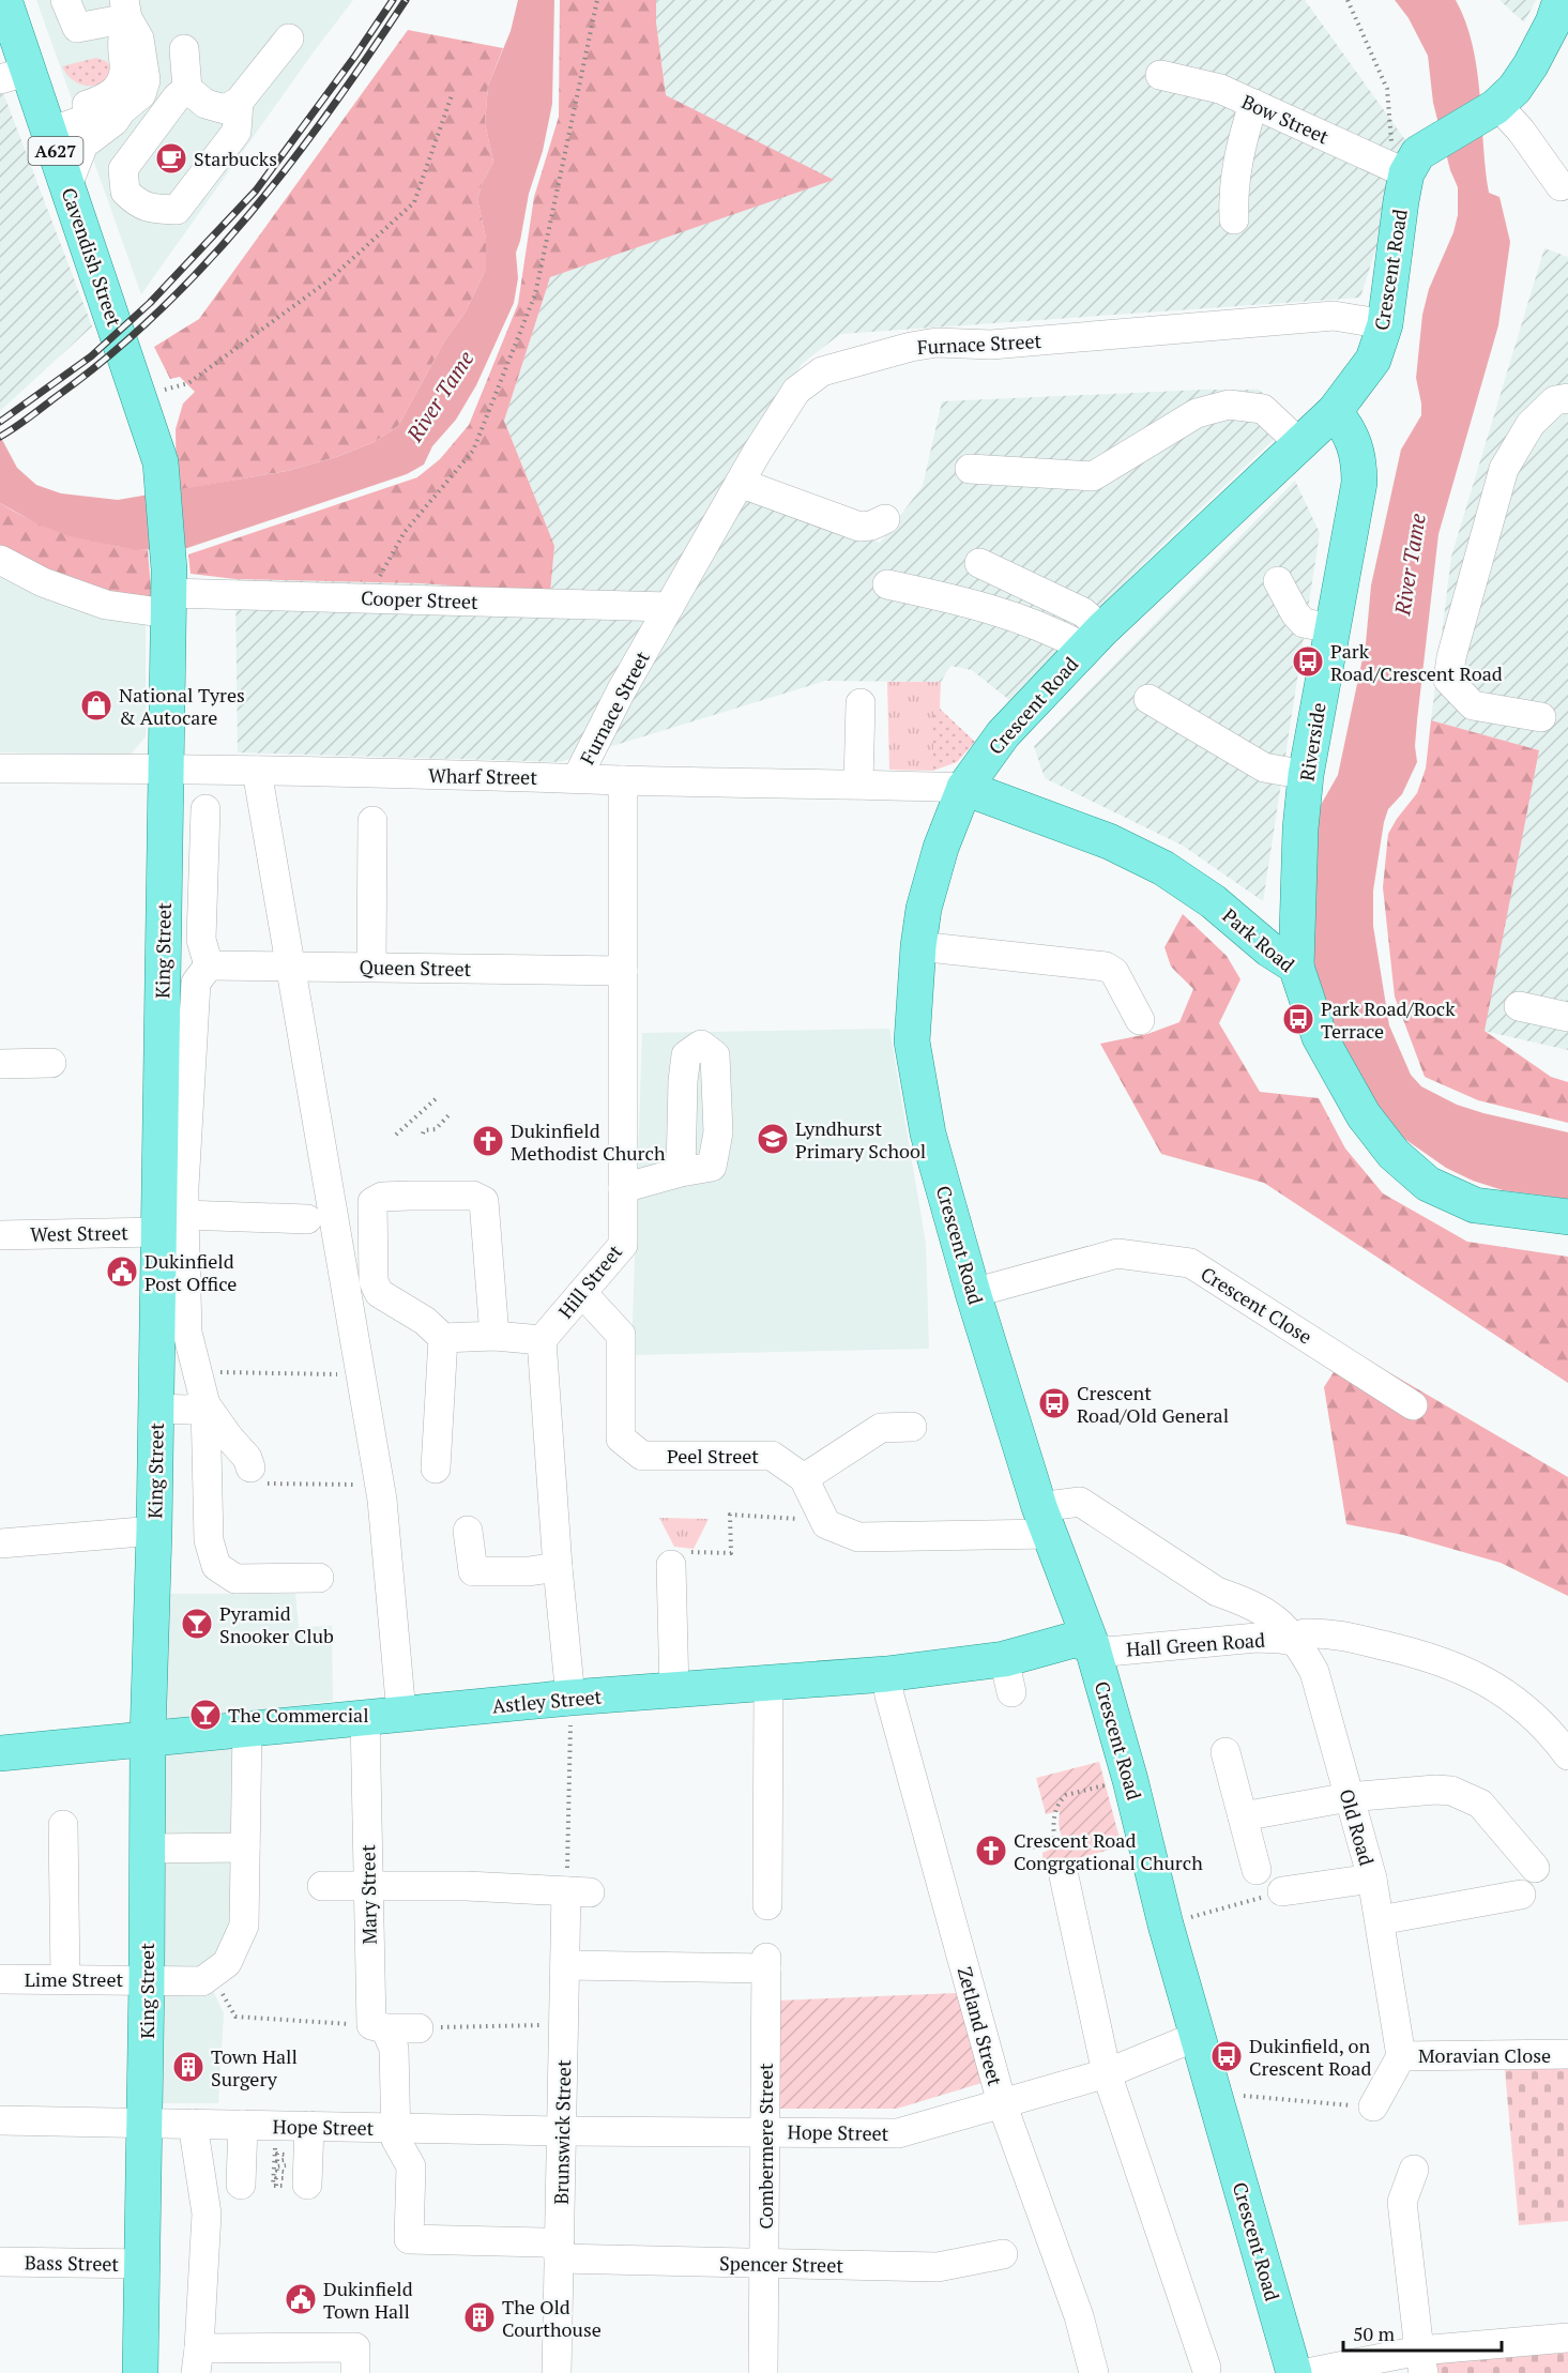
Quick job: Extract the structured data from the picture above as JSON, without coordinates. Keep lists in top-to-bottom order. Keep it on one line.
{"streets":{"main road":["A627","Cavendish Street","Crescent Road","Riverside","Park Road","King Street","Astley Street"],"street":["Bow Street","Furnace Street","Cooper Street","Wharf Street","Queen Street","West Street","Hill Street","Crescent Close","Peel Street","Hall Green Road","Old Road","Mary Street","Lime Street","Zetland Street","Moravian Close","Hope Street","Brunswick Street","Combermere Street","Bass Street","Spencer Street"]},"crossings":[["Bow Street","Crescent Road"],["A627","Cavendish Street"],["A627","Cooper Street"],["A627","King Street"],["Crescent Road","Furnace Street"],["Crescent Road","Riverside"],["Crescent Road","Wharf Street"],["Crescent Road","Park Road"],["Crescent Road","Crescent Close"],["Crescent Road","Peel Street"],["Crescent Road","Hall Green Road"],["Crescent Road","Astley Street"],["Crescent Road","Old Road"],["Crescent Road","Hope Street"],["Furnace Street","Cooper Street"],["Furnace Street","Wharf Street"],["Cooper Street","King Street"],["Riverside","Park Road"],["Wharf Street","Park Road"],["Wharf Street","King Street"],["Wharf Street","Hill Street"],["King Street","West Street"],["King Street","Astley Street"],["King Street","Lime Street"],["King Street","Hope Street"],["King Street","Bass Street"],["Queen Street","Hill Street"],["Hill Street","Peel Street"],["Peel Street","Old Road"],["Hall Green Road","Astley Street"],["Hall Green Road","Old Road"],["Astley Street","Mary Street"],["Astley Street","Zetland Street"],["Old Road","Moravian Close"],["Mary Street","Hope Street"],["Mary Street","Spencer Street"],["Zetland Street","Hope Street"],["Hope Street","Brunswick Street"],["Hope Street","Combermere Street"],["Hope Street","Spencer Street"],["Brunswick Street","Combermere Street"],["Brunswick Street","Spencer Street"],["Combermere Street","Spencer Street"]],"water":["River Tame"],"places":{"cafe":["Starbucks"],"bus stop":["Park Road/Crescent Road","Park Road/Rock Terrace","Crescent Road/Old General","Dukinfield, on Crescent Road"],"shop":["National Tyres & Autocare"],"school or university":["Lyndhurst Primary School"],"church":["Dukinfield Methodist Church","Crescent Road Congrgational Church"],"public building":["Dukinfield Post Office","Dukinfield Town Hall"],"bar":["Pyramid Snooker Club","The Commercial"],"building":["Town Hall Surgery","The Old Courthouse"]},"scale_bar":"50 m"}
